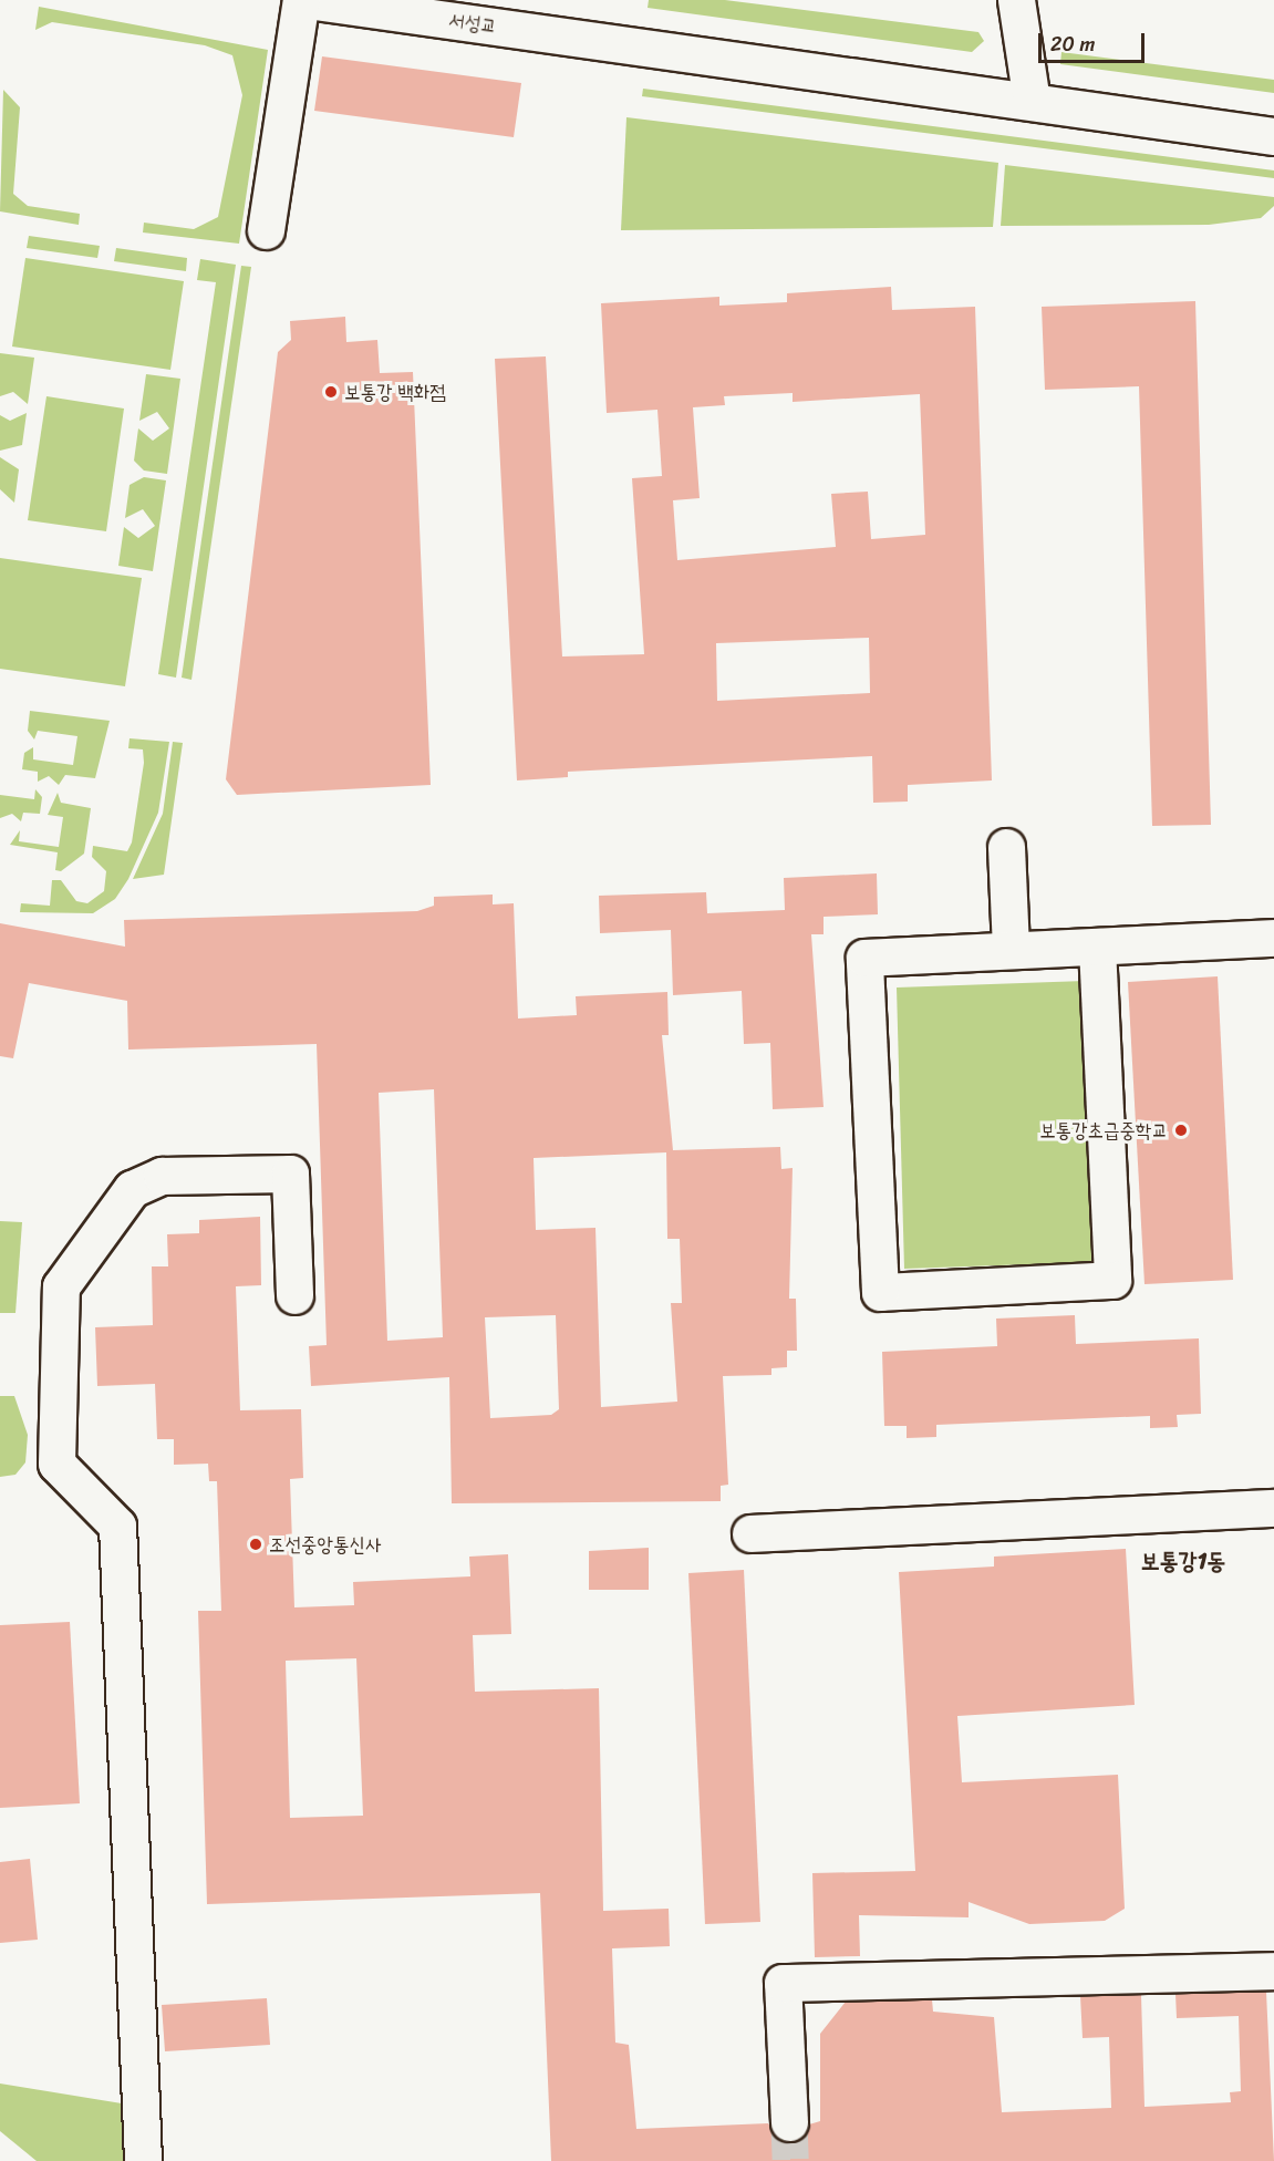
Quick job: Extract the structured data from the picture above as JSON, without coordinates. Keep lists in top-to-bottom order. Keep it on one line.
{"streets":{"street":["서성교"]},"districts":["보통강1동"],"places":["보통강 백화점","보통강초급중학교","조선중앙통신사"],"scale_bar":"20 m"}
